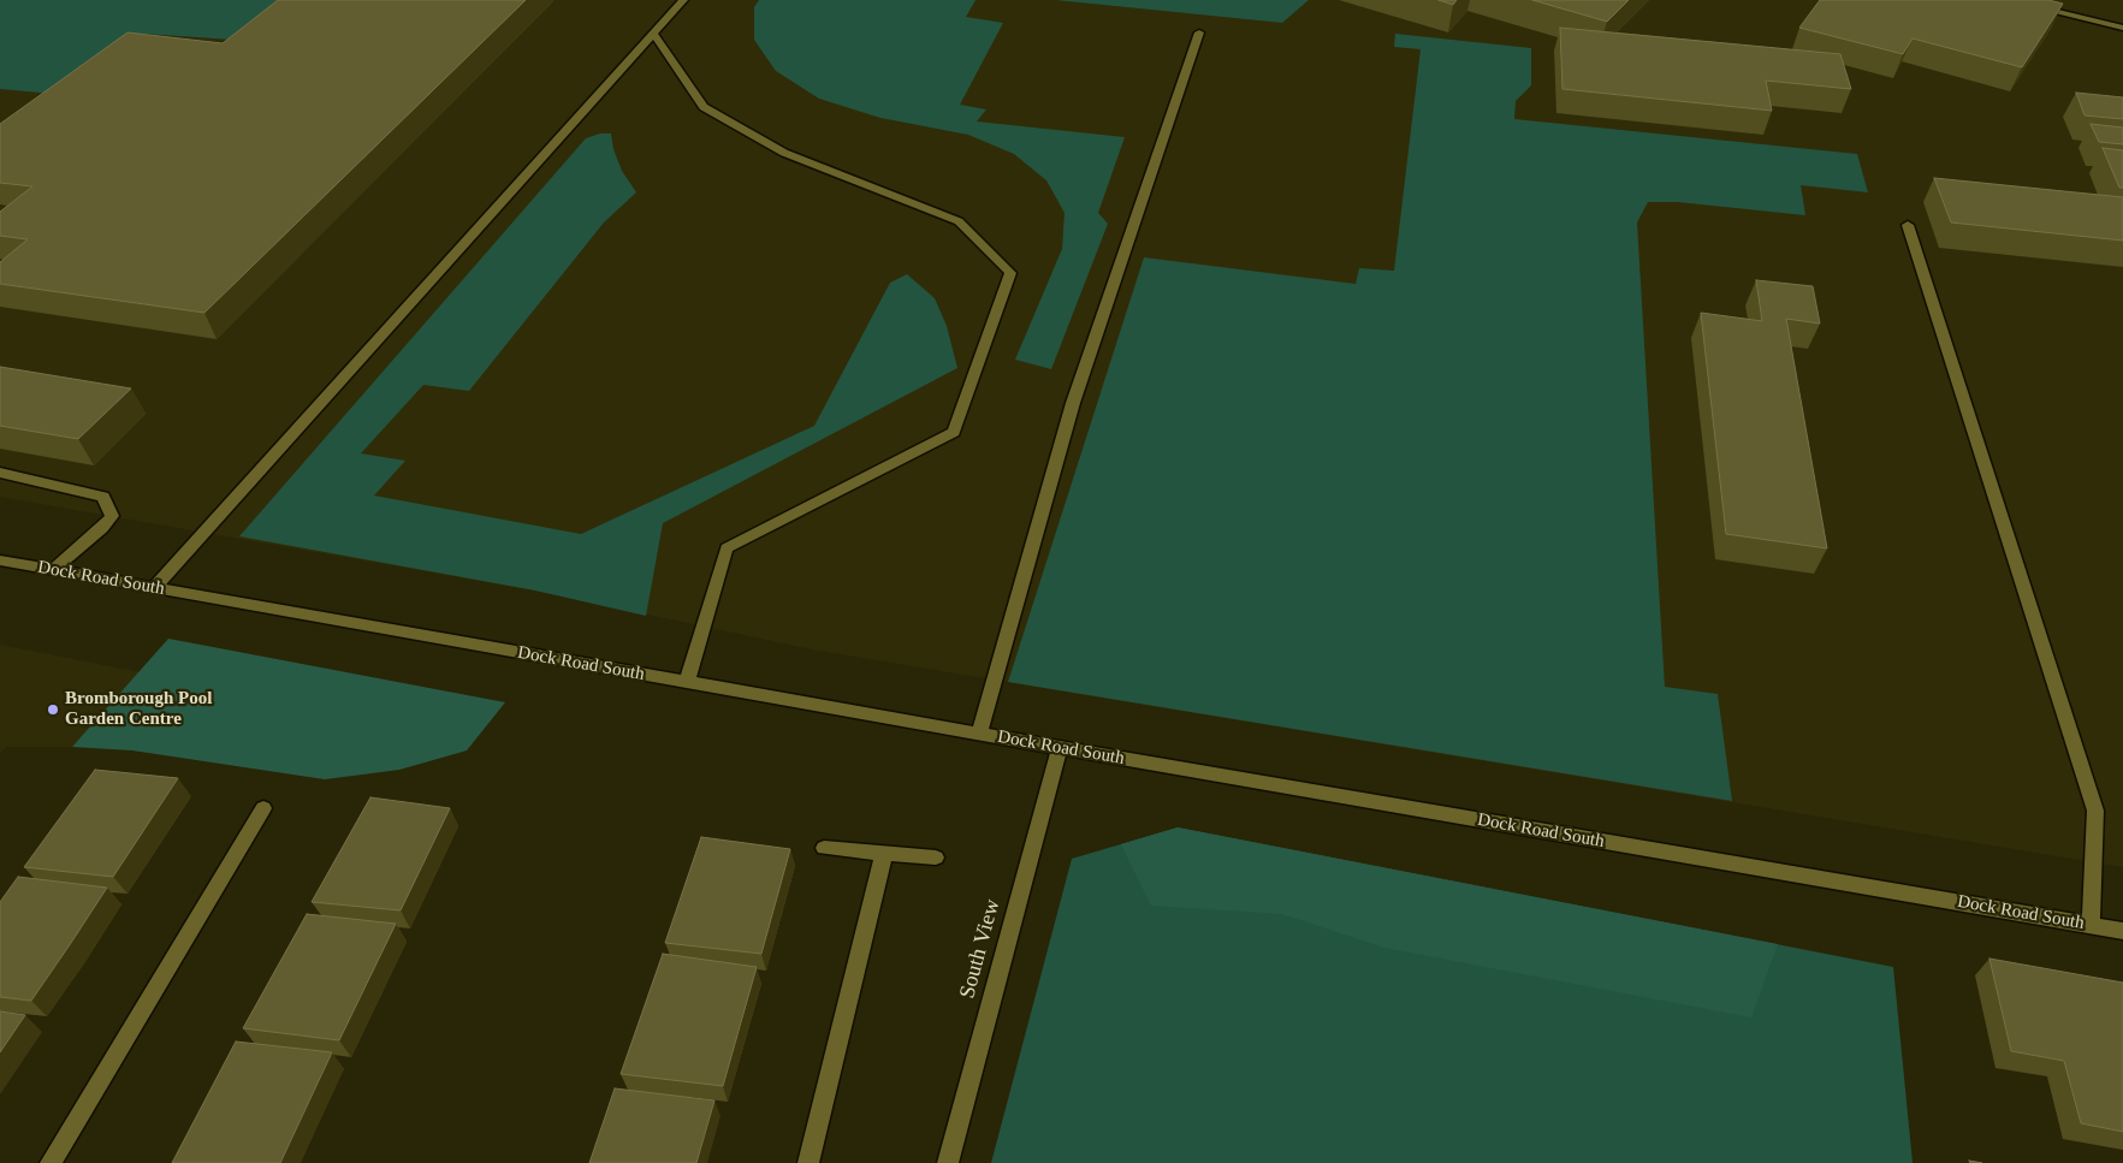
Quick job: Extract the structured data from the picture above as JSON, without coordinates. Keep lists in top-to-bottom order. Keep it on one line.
{"streets":{"street":["Dock Road South","South View"]},"crossings":[["Dock Road South","South View"]],"places":["Bromborough Pool Garden Centre"]}
